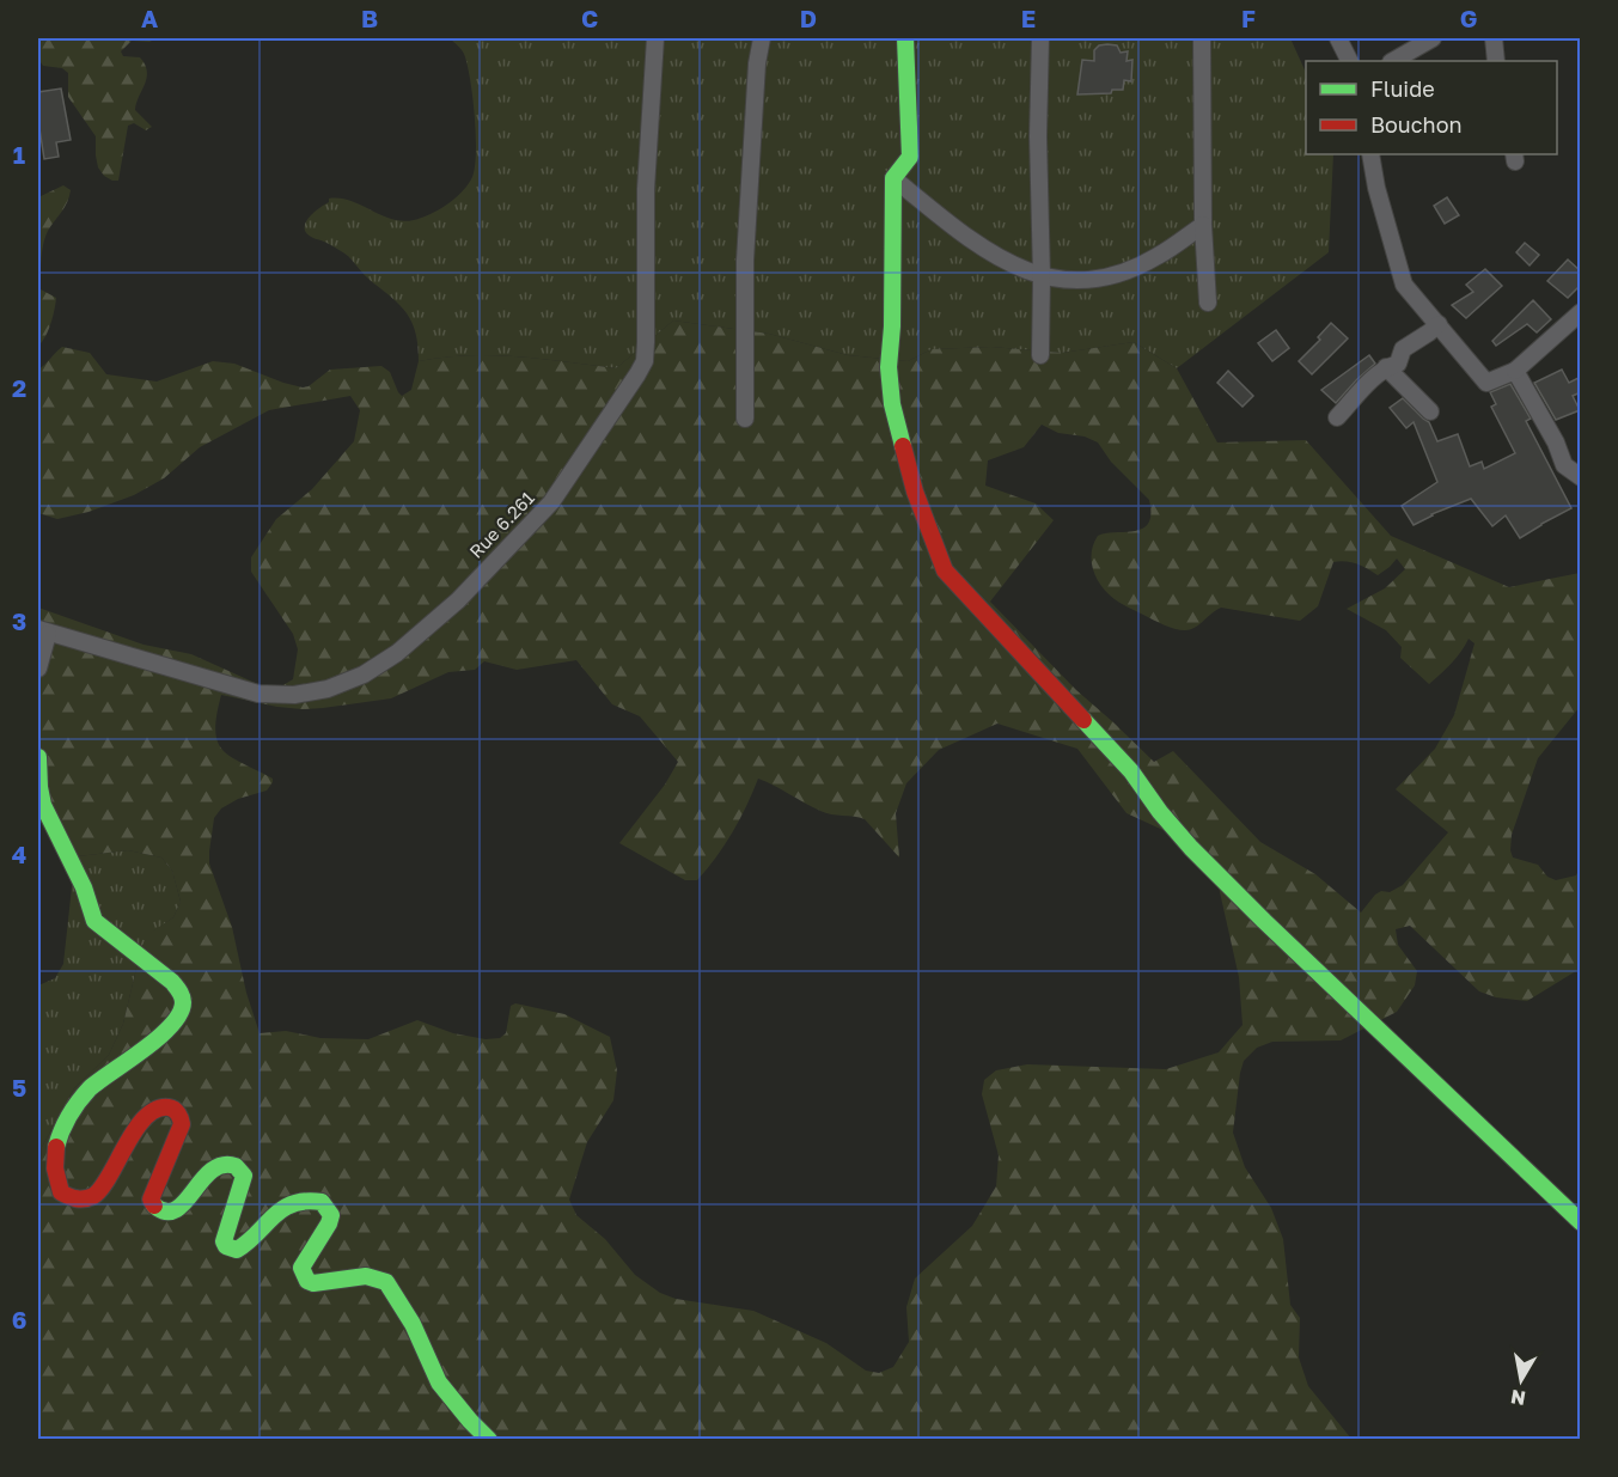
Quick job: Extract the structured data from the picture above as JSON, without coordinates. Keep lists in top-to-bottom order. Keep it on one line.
{"streets":{"street":["Rue 6.261"]},"legend":["Fluide","Bouchon"],"north":"bottom","grid":{"columns":["A","B","C","D","E","F","G"],"rows":["1","2","3","4","5","6"]}}
